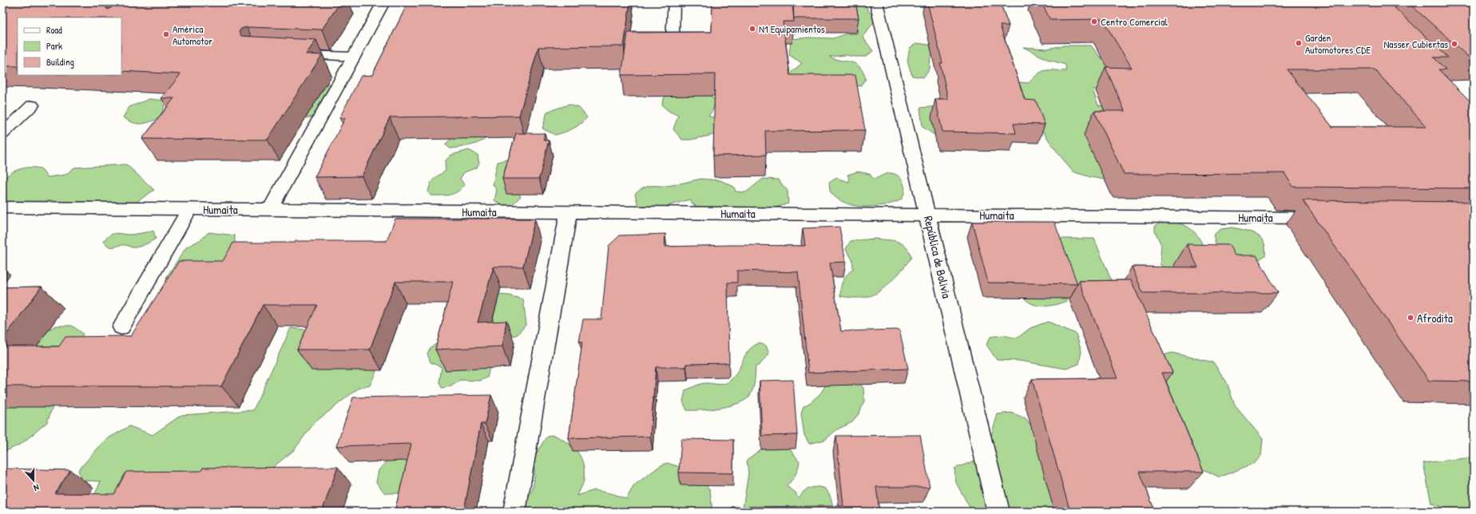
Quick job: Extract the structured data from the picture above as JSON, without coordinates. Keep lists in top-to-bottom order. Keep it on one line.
{"streets":{"street":["Humaita","República de Bolivia"]},"crossings":[["Humaita","República de Bolivia"]],"places":["Centro Comercial","N1 Equipamientos","América Automotor","Garden Automotores CDE","Nasser Cubiertas","Afrodita"],"legend":["Road","Park","Building"],"north":"bottom"}
